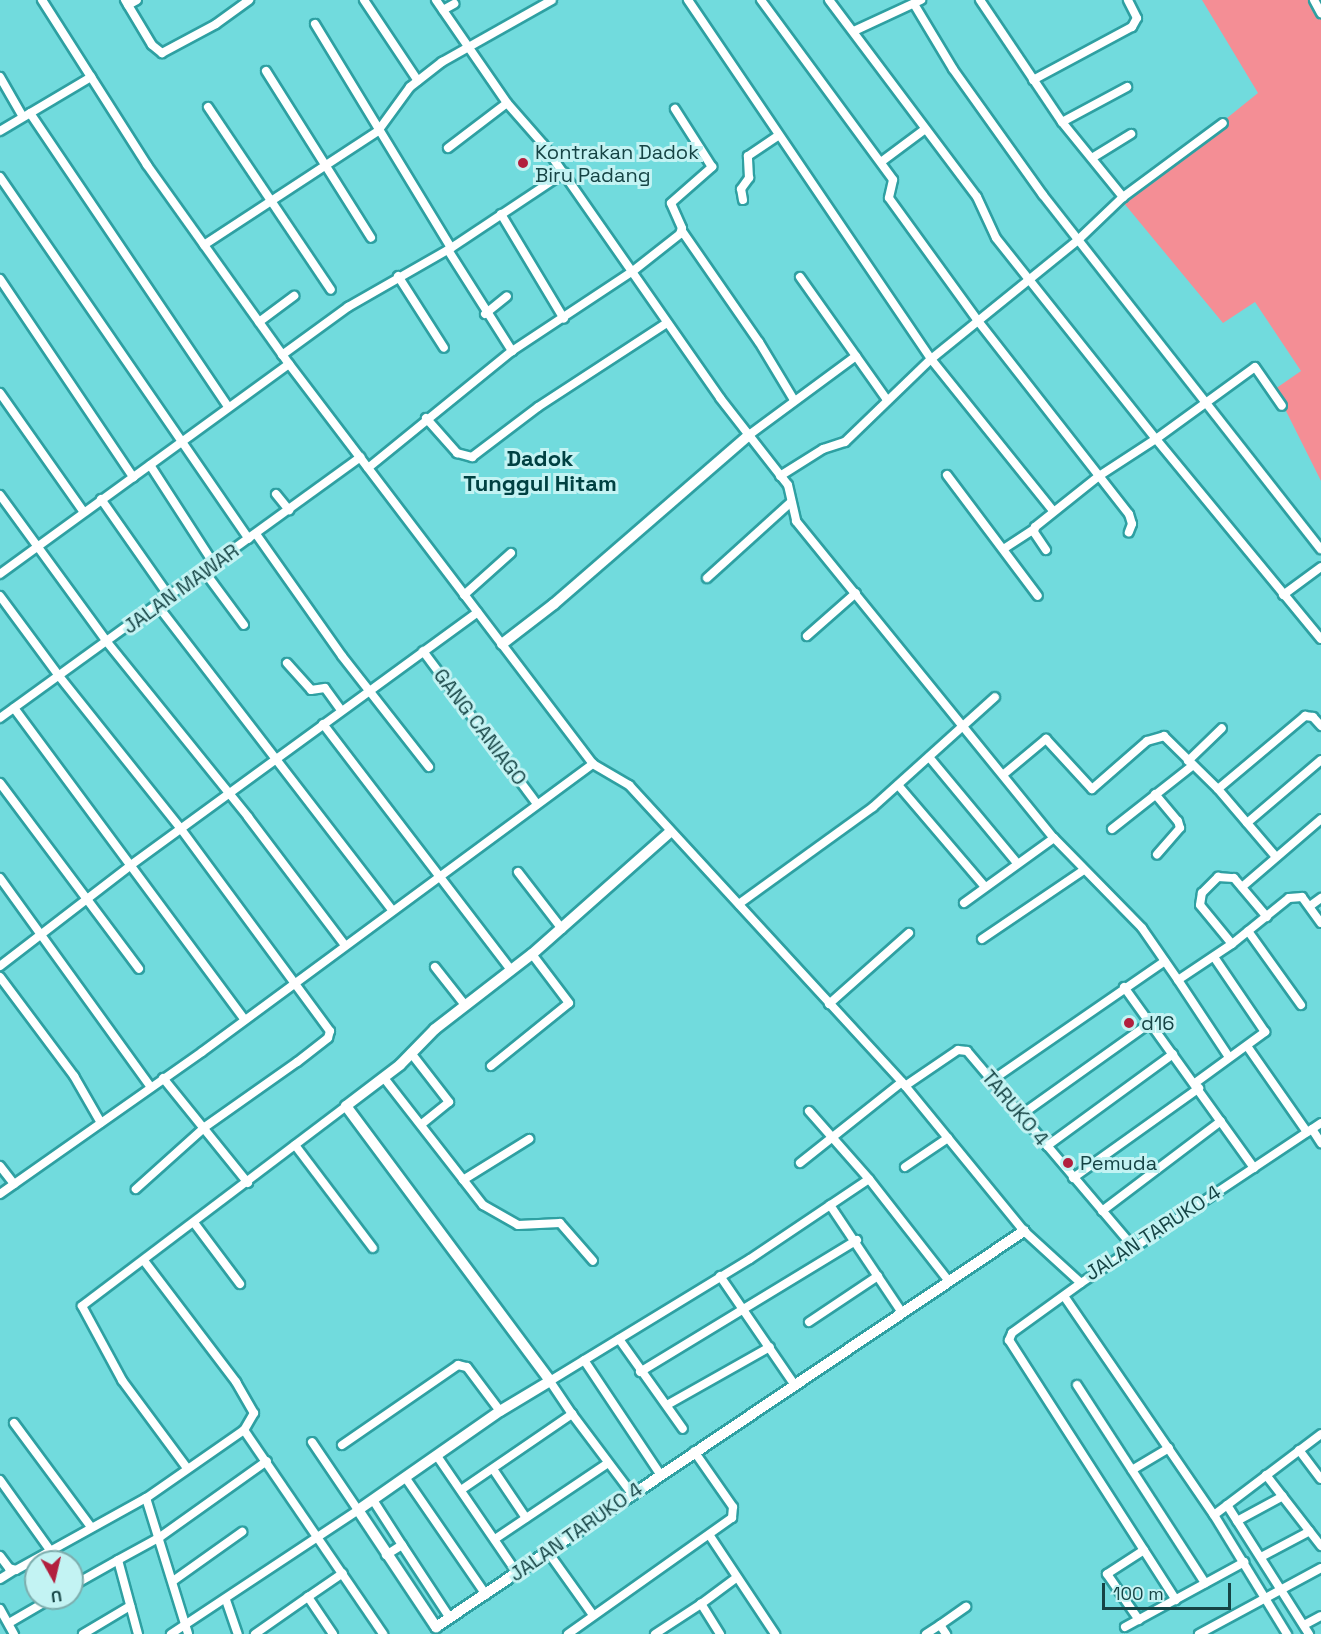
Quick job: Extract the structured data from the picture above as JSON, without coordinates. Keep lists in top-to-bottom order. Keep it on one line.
{"streets":{"street":["JALAN MAWAR","GANG CANIAGO","TARUKO 4","JALAN TARUKO 4"]},"crossings":[["TARUKO 4","JALAN TARUKO 4"]],"districts":["Dadok Tunggul Hitam"],"places":["Kontrakan Dadok Biru Padang","d16","Pemuda"],"scale_bar":"100 m","north":"bottom"}
